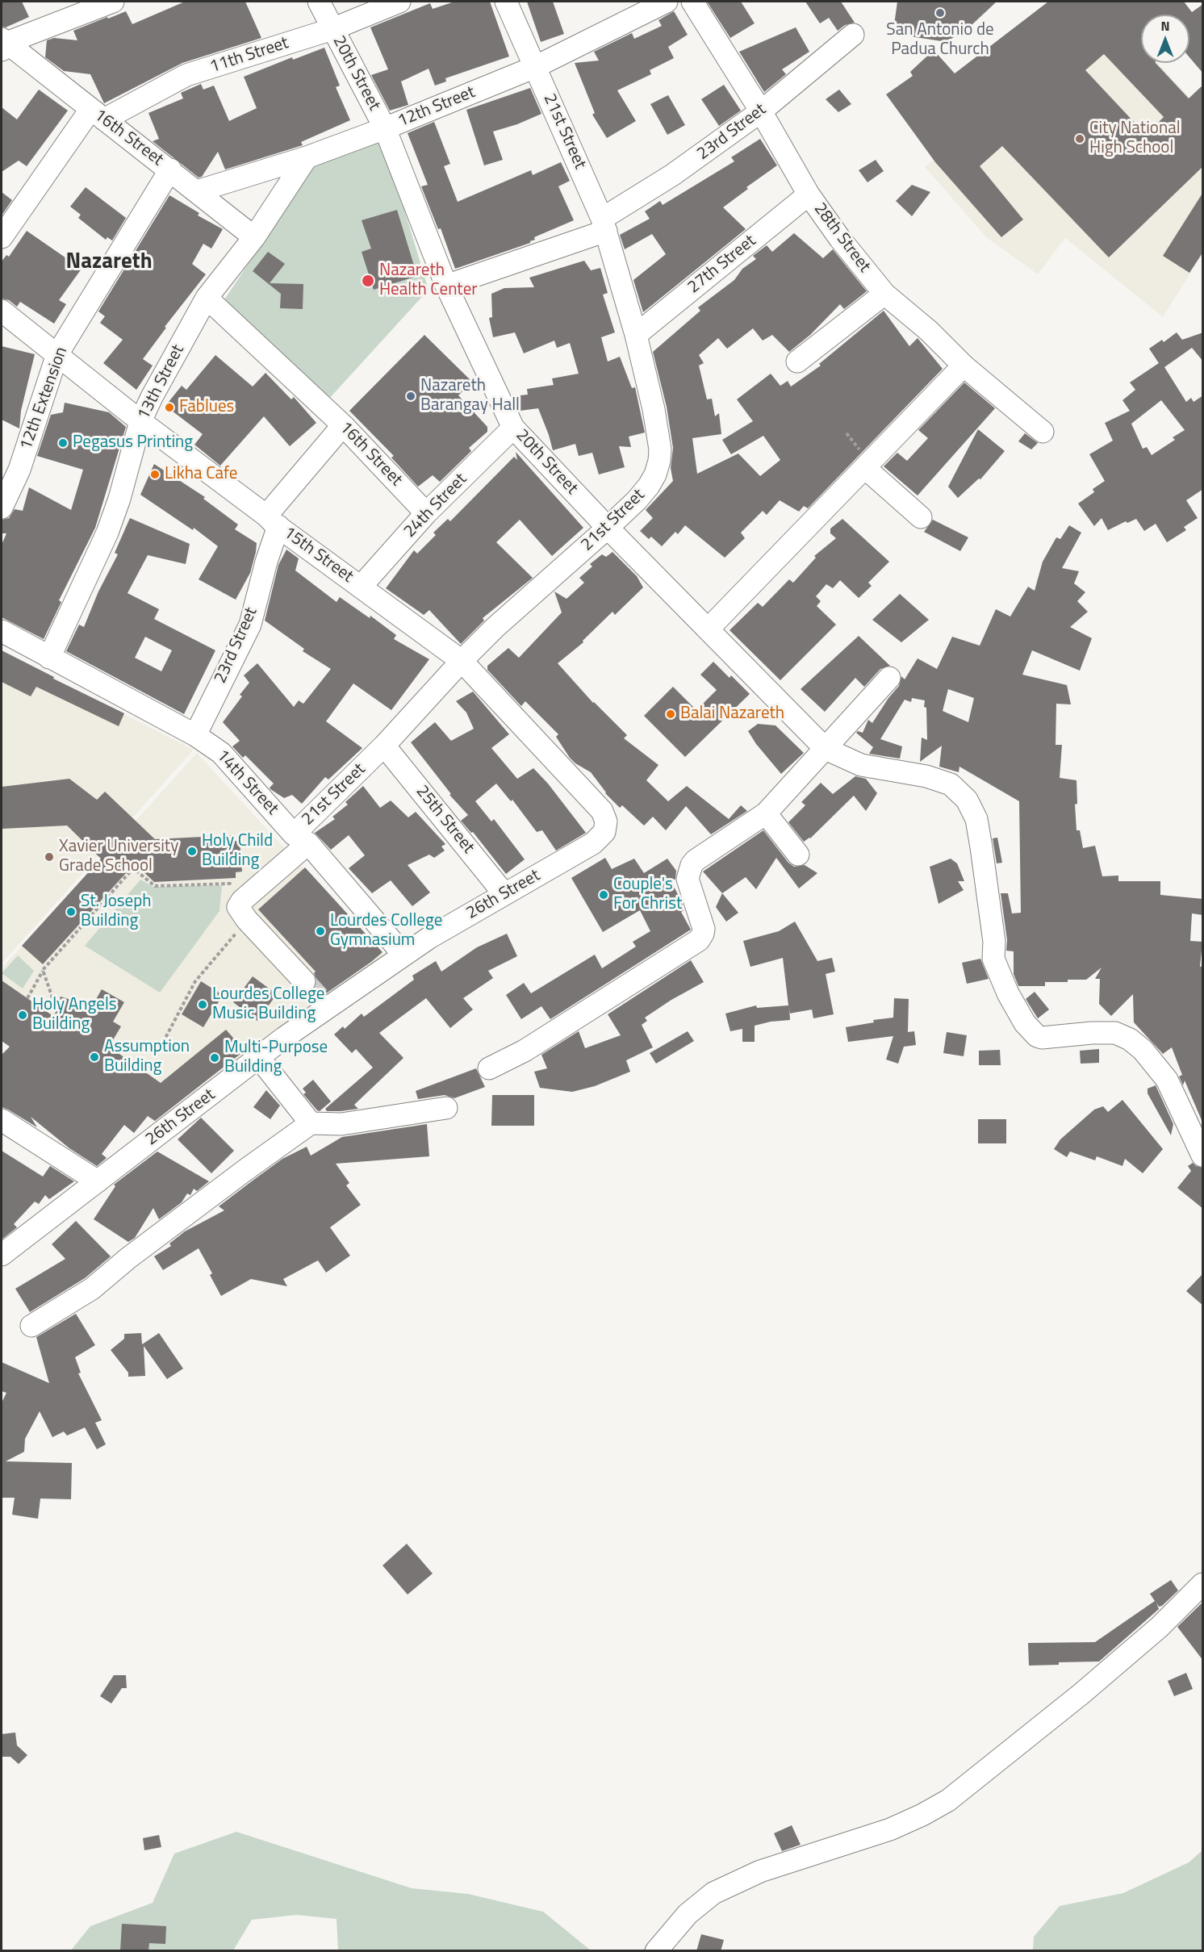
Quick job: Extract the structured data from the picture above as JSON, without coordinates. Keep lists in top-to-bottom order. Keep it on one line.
{"streets":{"street":["11th Street","20th Street","12th Street","21st Street","23rd Street","16th Street","28th Street","27th Street","13th Street","12th Extension","24th Street","15th Street","14th Street","25th Street","26th Street"]},"crossings":[["11th Street","20th Street"],["11th Street","16th Street"],["20th Street","12th Street"],["20th Street","21st Street"],["20th Street","23rd Street"],["20th Street","24th Street"],["12th Street","21st Street"],["12th Street","16th Street"],["12th Street","13th Street"],["21st Street","23rd Street"],["21st Street","27th Street"],["21st Street","15th Street"],["21st Street","14th Street"],["21st Street","25th Street"],["23rd Street","28th Street"],["23rd Street","15th Street"],["23rd Street","14th Street"],["16th Street","13th Street"],["16th Street","12th Extension"],["16th Street","24th Street"],["28th Street","27th Street"],["13th Street","15th Street"],["13th Street","14th Street"],["12th Extension","15th Street"],["24th Street","15th Street"],["15th Street","26th Street"],["14th Street","26th Street"],["25th Street","26th Street"]],"districts":["Nazareth"],"places":["San Antonio de Padua Church","City National High School","Nazareth Health Center","Nazareth Barangay Hall","Fablues","Pegasus Printing","Likha Cafe","Balai Nazareth","Holy Child Building","Xavier University Grade School","Couple's For Christ","St. Joseph Building","Lourdes College Gymnasium","Lourdes College Music Building","Holy Angels Building","Assumption Building","Multi-Purpose Building"],"north":"top"}
